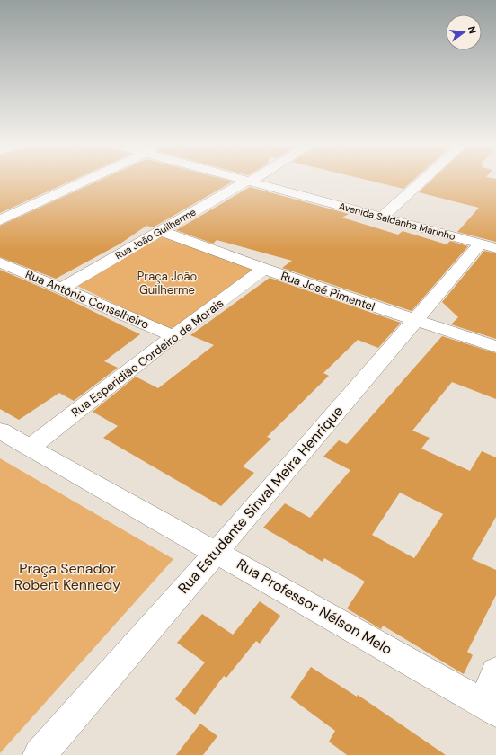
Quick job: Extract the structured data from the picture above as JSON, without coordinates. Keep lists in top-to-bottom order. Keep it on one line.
{"streets":{"street":["Avenida Saldanha Marinho","Rua João Guilherme","Rua José Pimentel","Rua Antônio Conselheiro","Rua Esperidião Cordeiro de Morais","Rua Estudante Sinval Meira Henrique","Rua Professor Nélson Melo"]},"crossings":[["Avenida Saldanha Marinho","Rua João Guilherme"],["Avenida Saldanha Marinho","Rua Estudante Sinval Meira Henrique"],["Rua João Guilherme","Rua José Pimentel"],["Rua João Guilherme","Rua Antônio Conselheiro"],["Rua José Pimentel","Rua Esperidião Cordeiro de Morais"],["Rua José Pimentel","Rua Estudante Sinval Meira Henrique"],["Rua Antônio Conselheiro","Rua Esperidião Cordeiro de Morais"],["Rua Esperidião Cordeiro de Morais","Rua Professor Nélson Melo"],["Rua Estudante Sinval Meira Henrique","Rua Professor Nélson Melo"]],"parks":["Praça João Guilherme","Praça Senador Robert Kennedy"],"north":"right"}
